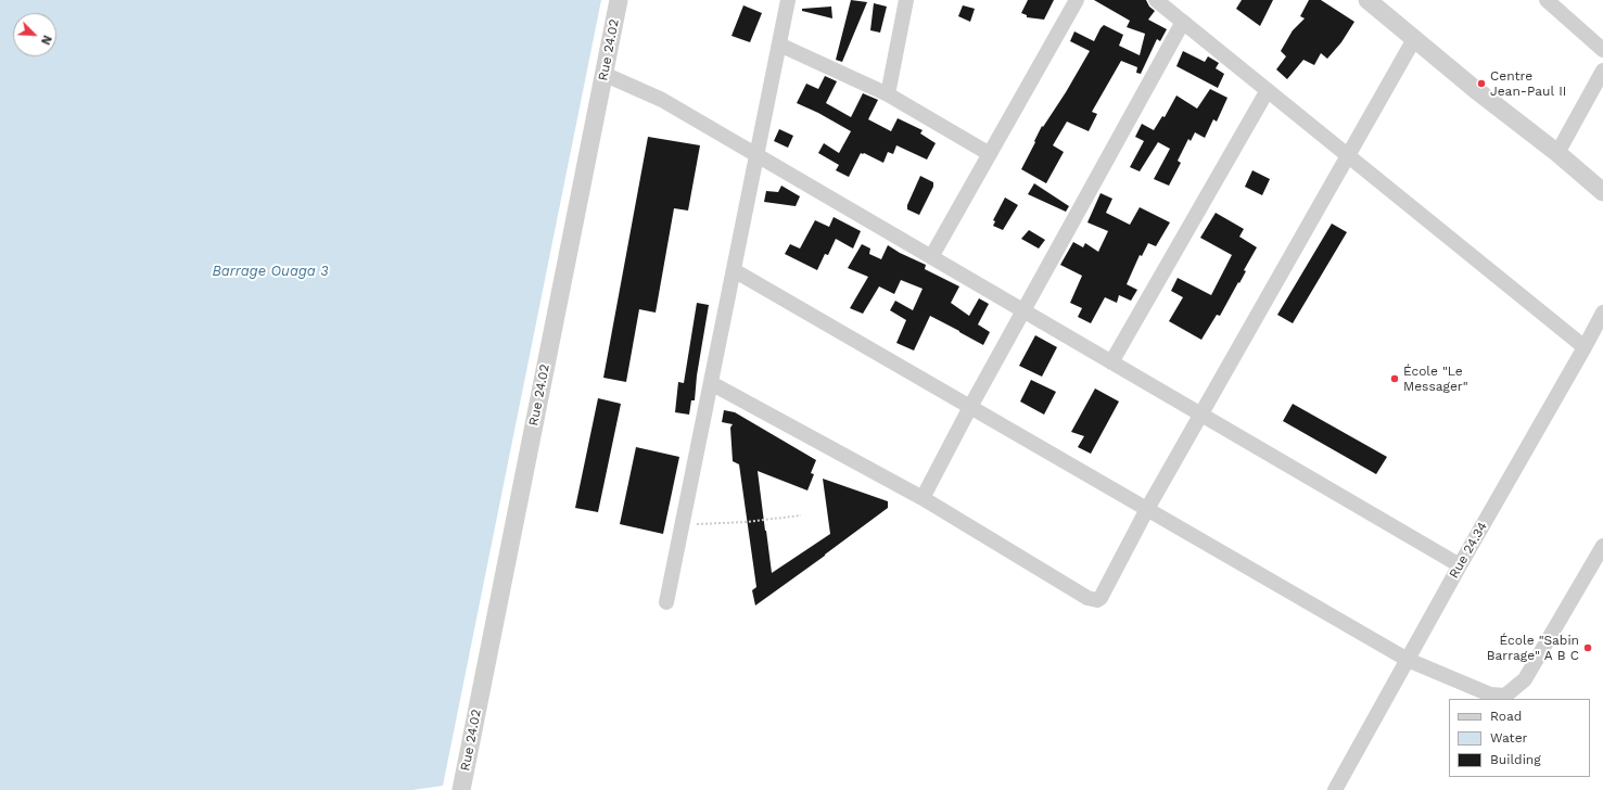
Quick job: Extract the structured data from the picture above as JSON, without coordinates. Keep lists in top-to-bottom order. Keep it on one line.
{"streets":{"street":["Rue 24.02","Rue 24.34"]},"water":["Barrage Ouaga 3"],"places":["Centre Jean-Paul II","École \"Le Messager\"","École \"Sabin Barrage\" A B C"],"legend":["Road","Water","Building"],"north":"bottom right"}
